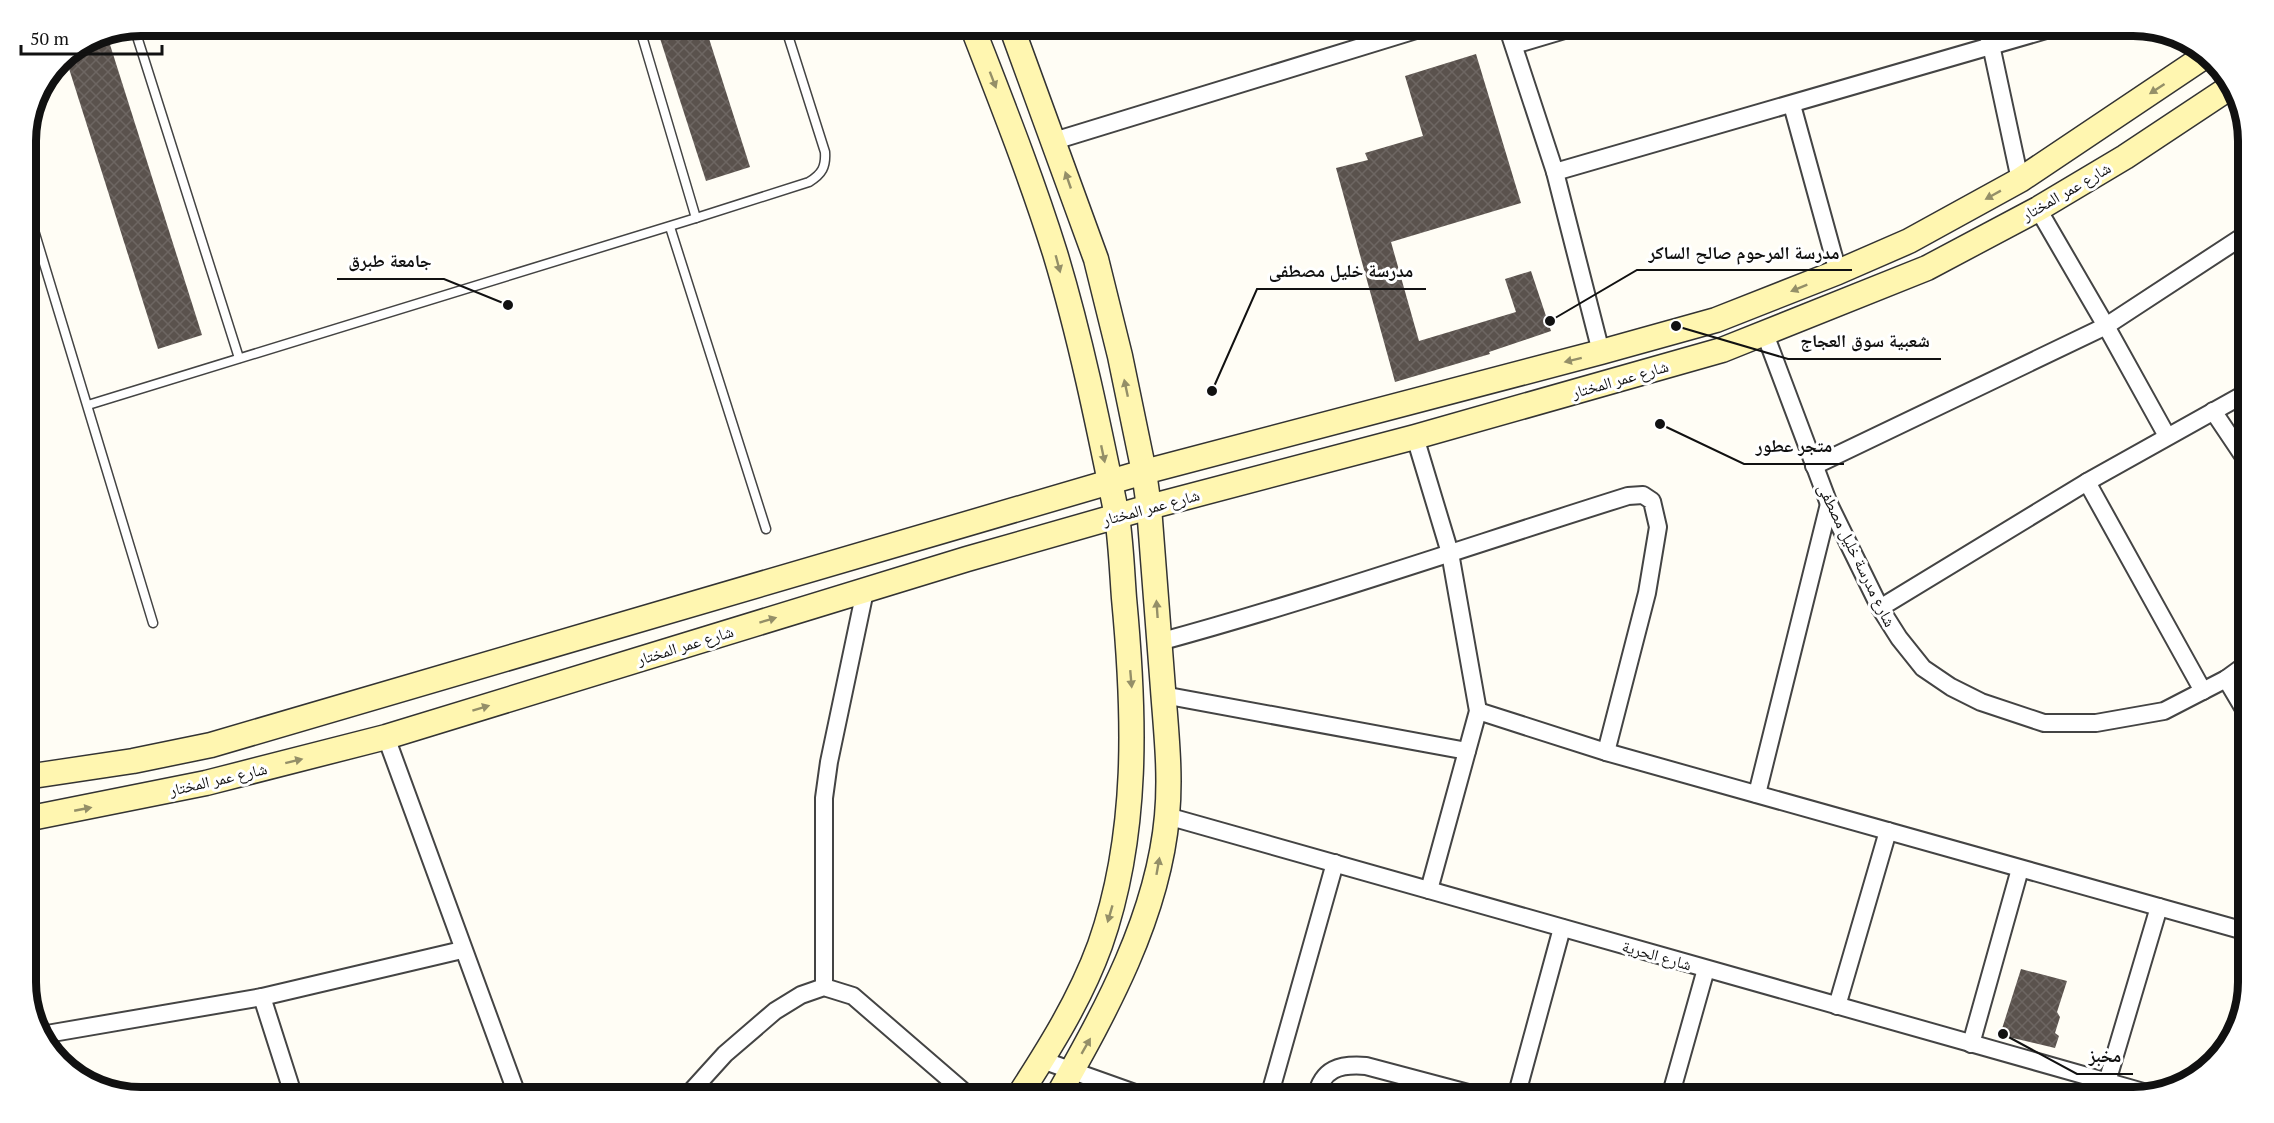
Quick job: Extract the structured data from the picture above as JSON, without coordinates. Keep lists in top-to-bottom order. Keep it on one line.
{"streets":{"street":["شارع عمر المختار","شارع مدرسة خليل مصطفى","شارع الحرية"]},"crossings":[["شارع عمر المختار","شارع مدرسة خليل مصطفى"]],"places":["جامعة طبرق","مدرسة المرحوم صالح الساكر","شعبية سوق العجاج","مدرسة خليل مصطفى","متجر عطور","مخبز"],"scale_bar":"50 m"}
